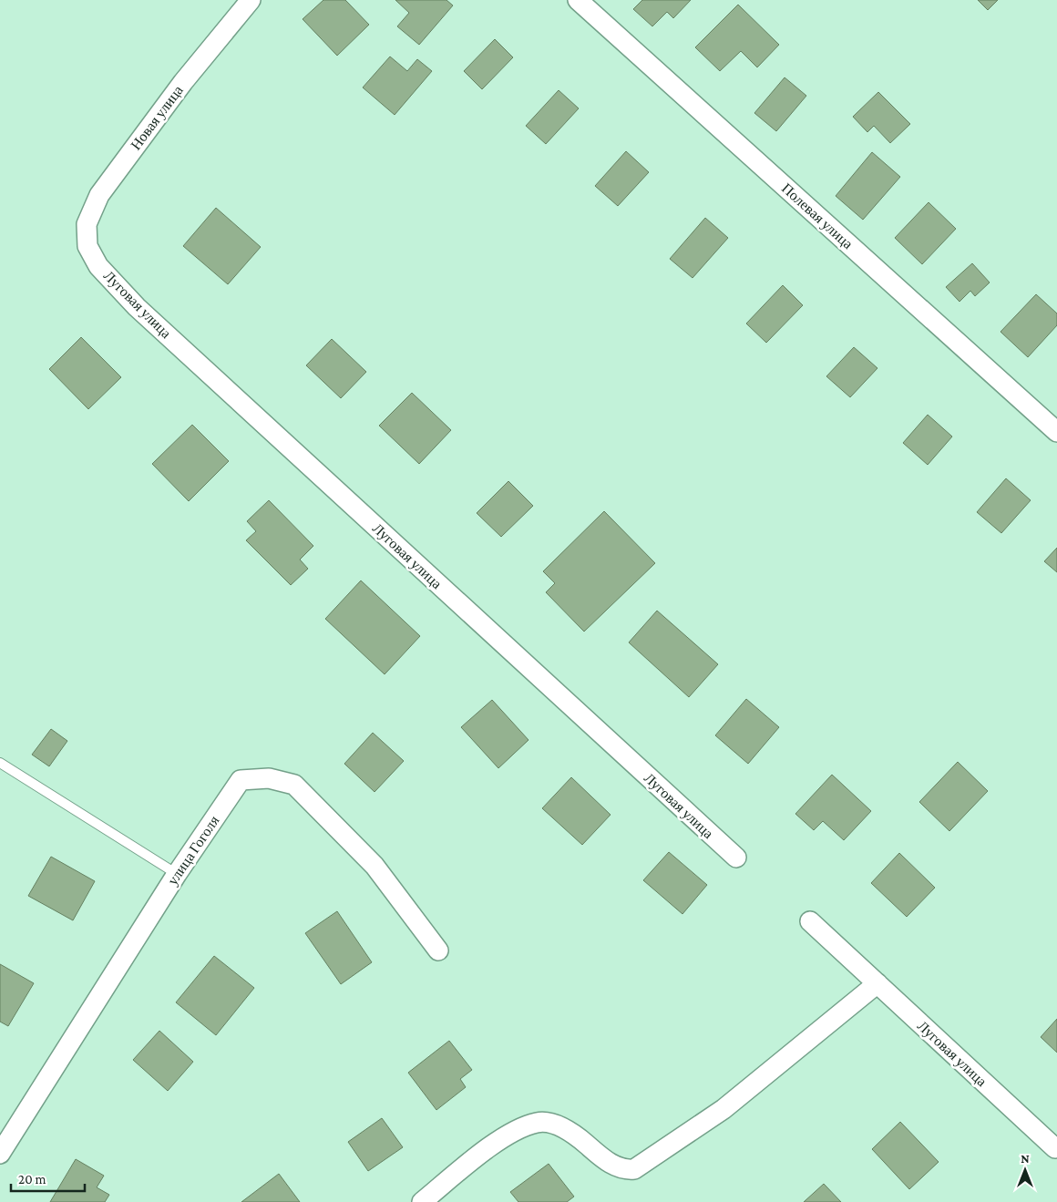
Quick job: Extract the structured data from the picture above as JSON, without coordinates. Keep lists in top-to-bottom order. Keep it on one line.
{"streets":{"street":["Новая улица","Полевая улица","Луговая улица","улица Гоголя"]},"crossings":[["Новая улица","Луговая улица"]],"scale_bar":"20 m","north":"top"}
